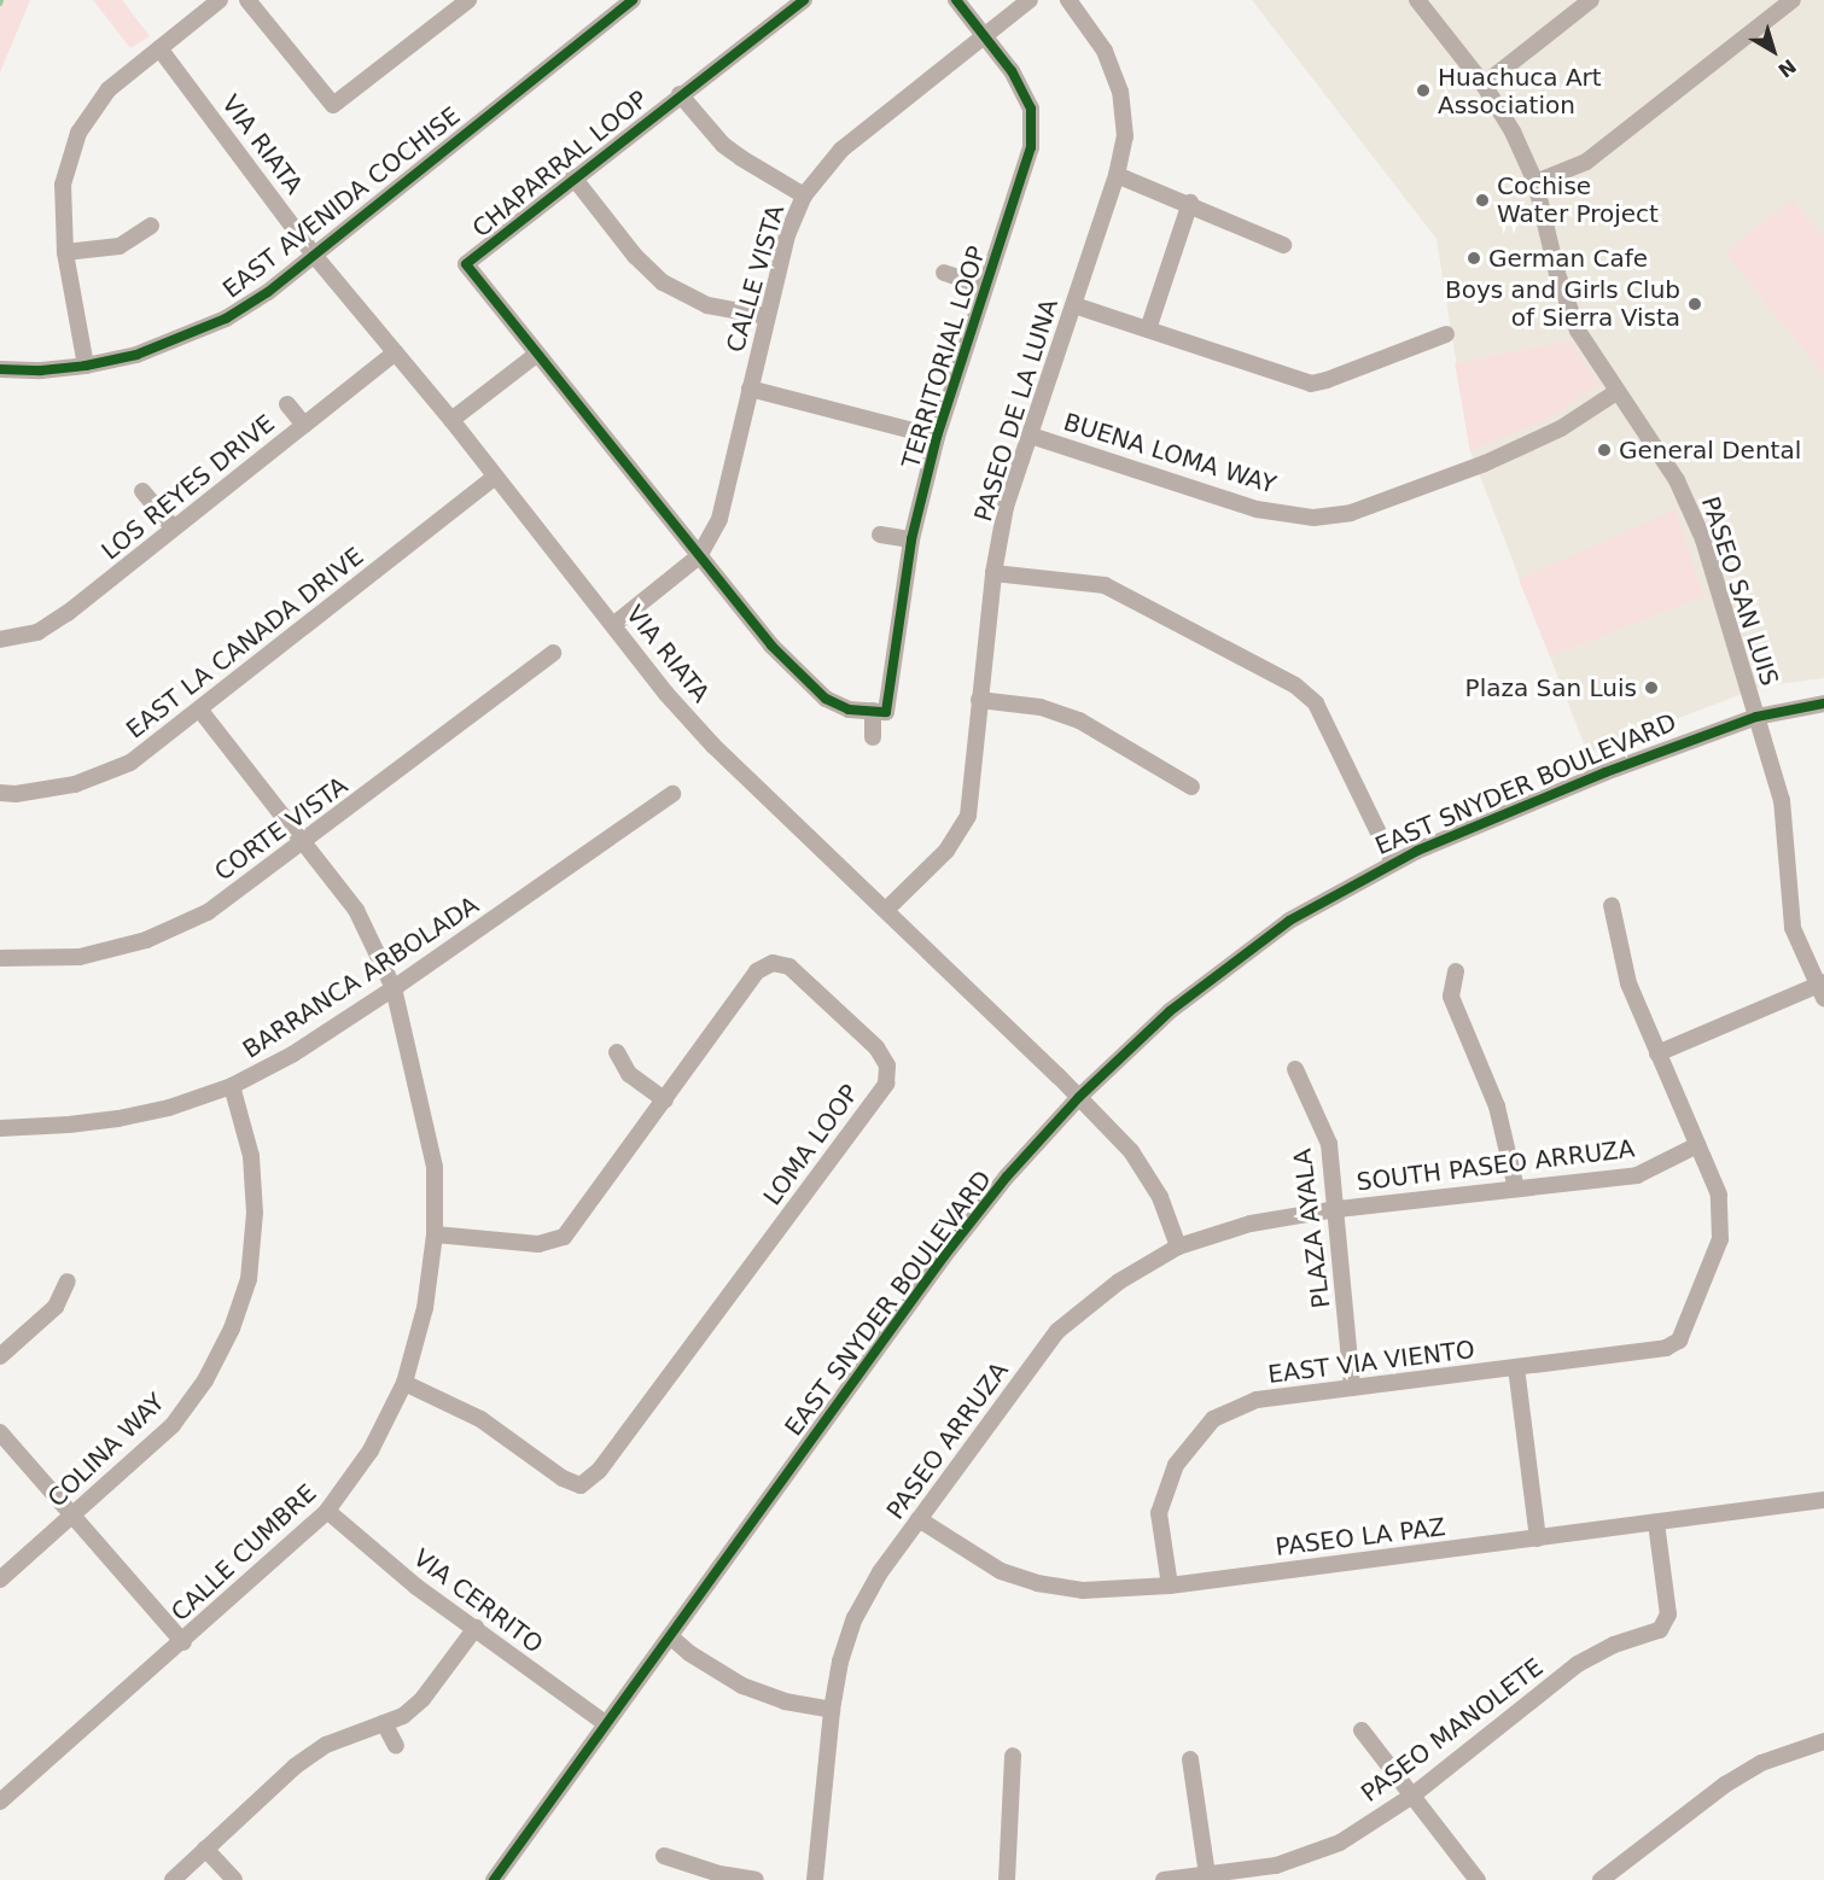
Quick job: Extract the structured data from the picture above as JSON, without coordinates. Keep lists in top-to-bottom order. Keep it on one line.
{"streets":{"street":["VIA RIATA","CHAPARRAL LOOP","EAST AVENIDA COCHISE","CALLE VISTA","TERRITORIAL LOOP","PASEO DE LA LUNA","BUENA LOMA WAY","LOS REYES DRIVE","PASEO SAN LUIS","EAST LA CANADA DRIVE","EAST SNYDER BOULEVARD","CORTE VISTA","BARRANCA ARBOLADA","LOMA LOOP","SOUTH PASEO ARRUZA","PLAZA AYALA","EAST VIA VIENTO","PASEO ARRUZA","COLINA WAY","PASEO LA PAZ","CALLE CUMBRE","VIA CERRITO","PASEO MANOLETE"]},"crossings":[["VIA RIATA","EAST AVENIDA COCHISE"],["VIA RIATA","CALLE VISTA"],["VIA RIATA","PASEO DE LA LUNA"],["VIA RIATA","LOS REYES DRIVE"],["VIA RIATA","EAST LA CANADA DRIVE"],["VIA RIATA","EAST SNYDER BOULEVARD"],["VIA RIATA","PASEO ARRUZA"],["CHAPARRAL LOOP","CALLE VISTA"],["CALLE VISTA","TERRITORIAL LOOP"],["PASEO DE LA LUNA","BUENA LOMA WAY"],["BUENA LOMA WAY","PASEO SAN LUIS"],["PASEO SAN LUIS","EAST SNYDER BOULEVARD"],["EAST LA CANADA DRIVE","CALLE CUMBRE"],["EAST SNYDER BOULEVARD","VIA CERRITO"],["CORTE VISTA","CALLE CUMBRE"],["BARRANCA ARBOLADA","COLINA WAY"],["BARRANCA ARBOLADA","CALLE CUMBRE"],["LOMA LOOP","CALLE CUMBRE"],["SOUTH PASEO ARRUZA","PLAZA AYALA"],["SOUTH PASEO ARRUZA","EAST VIA VIENTO"],["SOUTH PASEO ARRUZA","PASEO ARRUZA"],["PLAZA AYALA","EAST VIA VIENTO"],["PLAZA AYALA","PASEO ARRUZA"],["EAST VIA VIENTO","PASEO LA PAZ"],["PASEO ARRUZA","PASEO LA PAZ"],["PASEO LA PAZ","PASEO MANOLETE"],["CALLE CUMBRE","VIA CERRITO"]],"places":["Huachuca Art Association","Cochise Water Project","German Cafe","Boys and Girls Club of Sierra Vista","General Dental","Plaza San Luis"],"north":"bottom right"}
